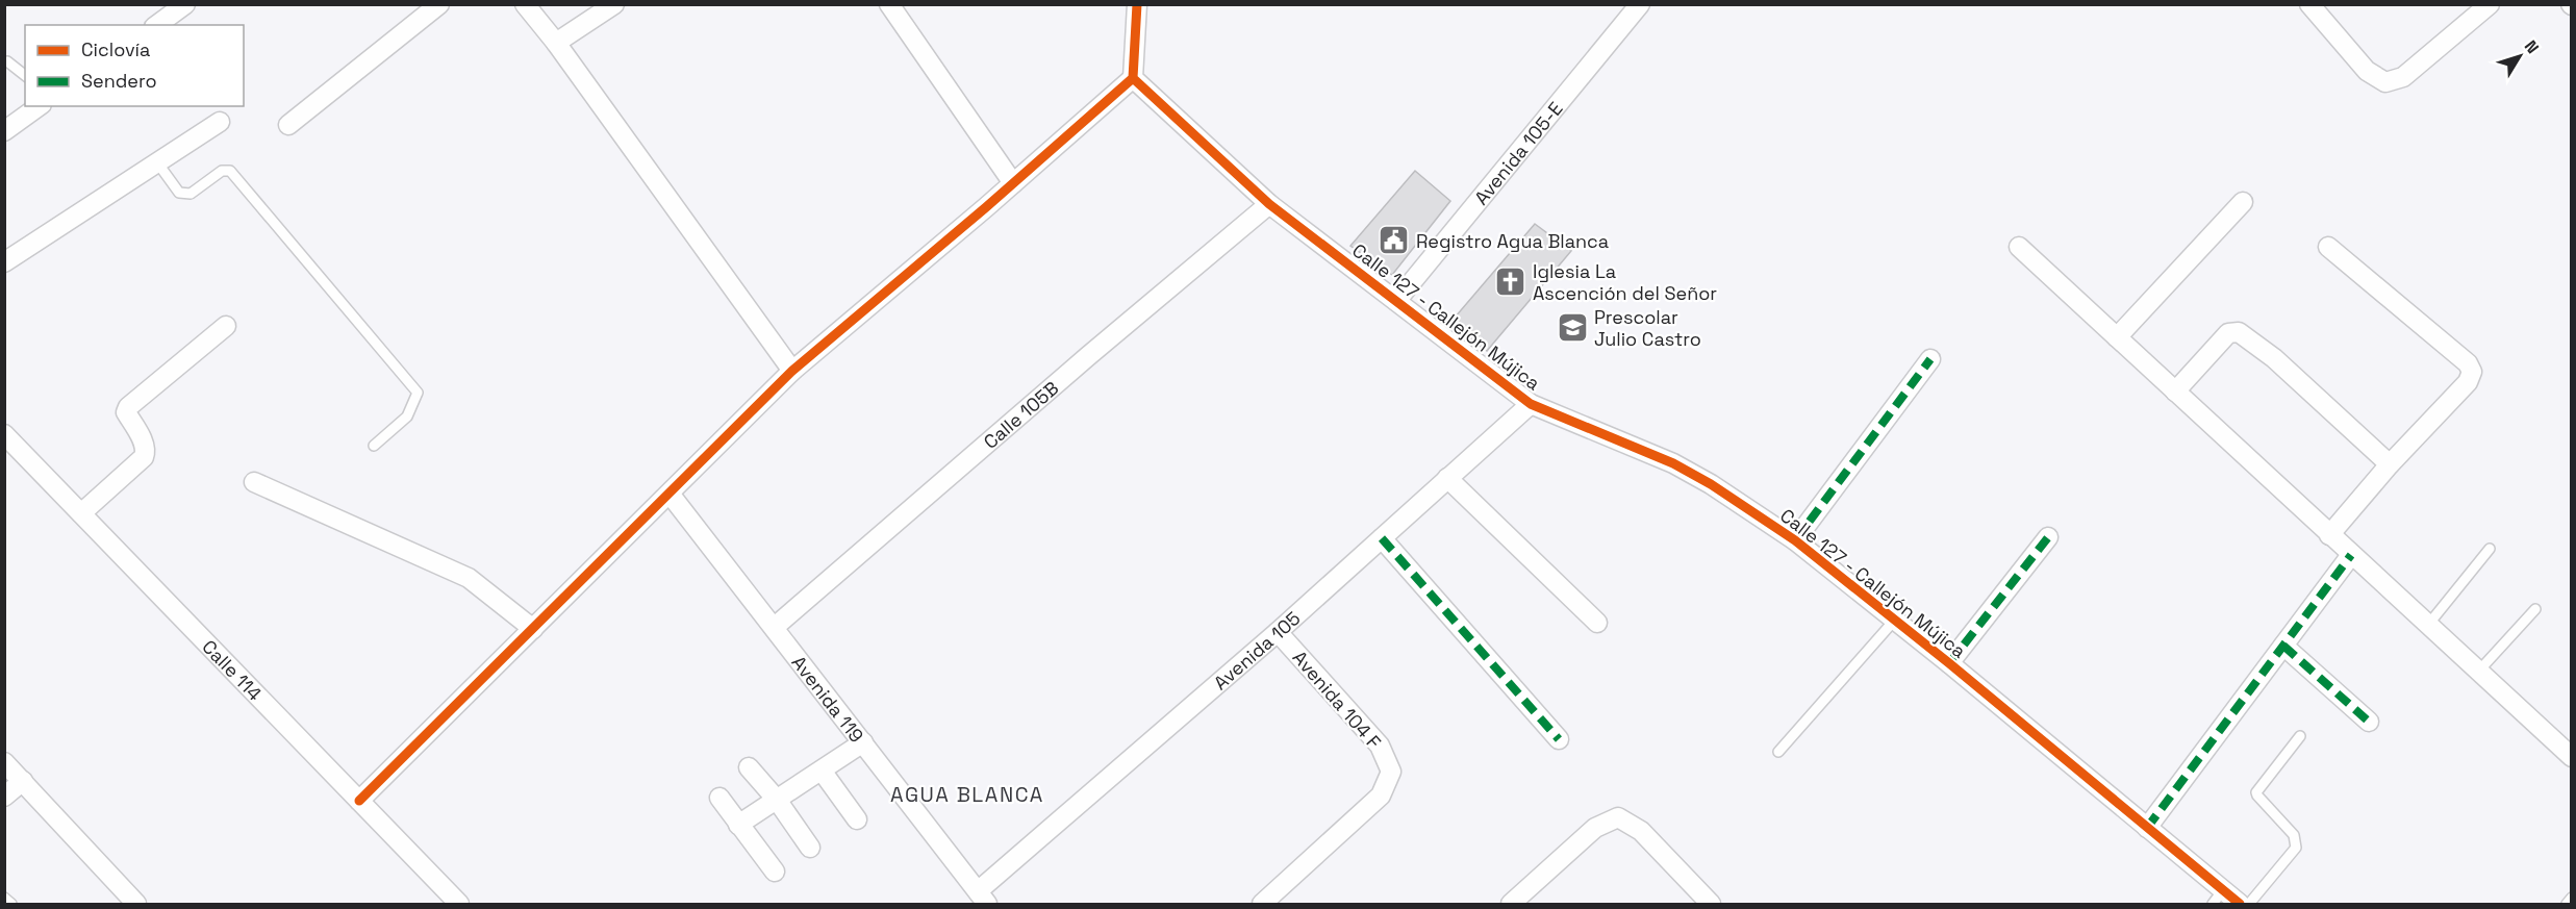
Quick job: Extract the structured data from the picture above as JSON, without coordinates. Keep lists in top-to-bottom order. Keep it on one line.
{"streets":{"street":["Avenida 105-E","Calle 127 - Callejón Mújica","Calle 105B","Avenida 105","Calle 114","Avenida 119","Avenida 104 F"]},"crossings":[["Avenida 105-E","Calle 127 - Callejón Mújica"],["Calle 127 - Callejón Mújica","Calle 105B"],["Calle 127 - Callejón Mújica","Avenida 105"],["Calle 105B","Avenida 119"],["Avenida 105","Avenida 119"],["Avenida 105","Avenida 104 F"]],"districts":["AGUA BLANCA"],"places":{"public building":["Registro Agua Blanca"],"church":["Iglesia La Ascención del Señor"],"school or university":["Prescolar Julio Castro"]},"legend":["Ciclovía","Sendero"],"north":"top right"}
